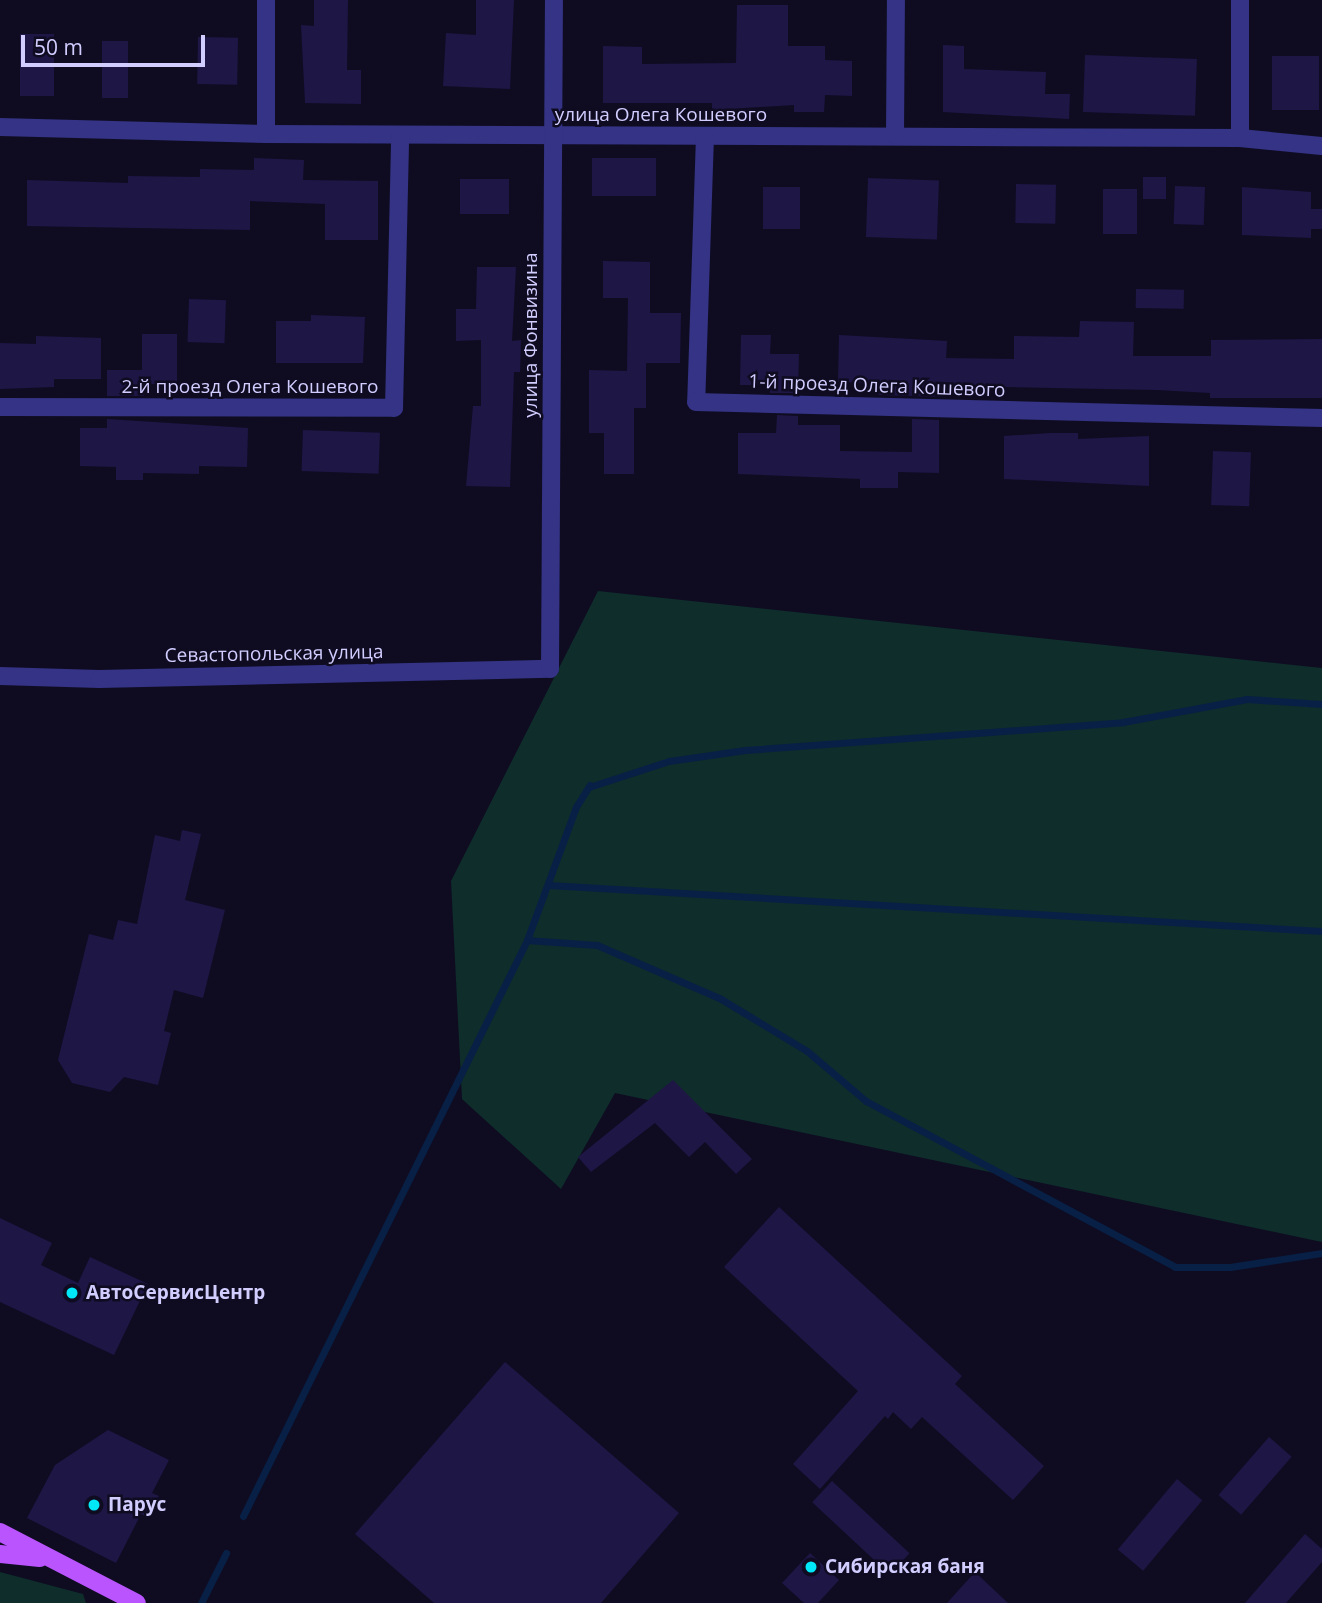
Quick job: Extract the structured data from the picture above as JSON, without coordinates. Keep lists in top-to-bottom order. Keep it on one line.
{"streets":{"street":["улица Олега Кошевого","улица Фонвизина","1-й проезд Олега Кошевого","2-й проезд Олега Кошевого","Севастопольская улица"]},"crossings":[["улица Олега Кошевого","улица Фонвизина"],["улица Олега Кошевого","1-й проезд Олега Кошевого"],["улица Олега Кошевого","2-й проезд Олега Кошевого"],["улица Фонвизина","Севастопольская улица"]],"places":["АвтоСервисЦентр","Парус","Сибирская баня"],"scale_bar":"50 m"}
